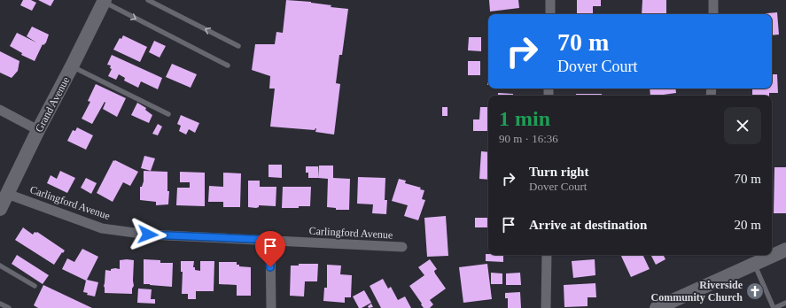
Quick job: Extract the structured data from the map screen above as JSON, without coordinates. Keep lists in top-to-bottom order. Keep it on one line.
{"streets":{"street":["Grand Avenue","Carlingford Avenue"]},"crossings":[["Grand Avenue","Carlingford Avenue"]],"places":{"church":["Riverside Community Church"]},"page":{"turn":["70 m","Dover Court"],"heading":["1 min","90 m · 16:36"],"list":[{"name":"Turn right","note":"Dover Court","value":"70 m"},{"name":"Arrive at destination","value":"20 m"}]}}
